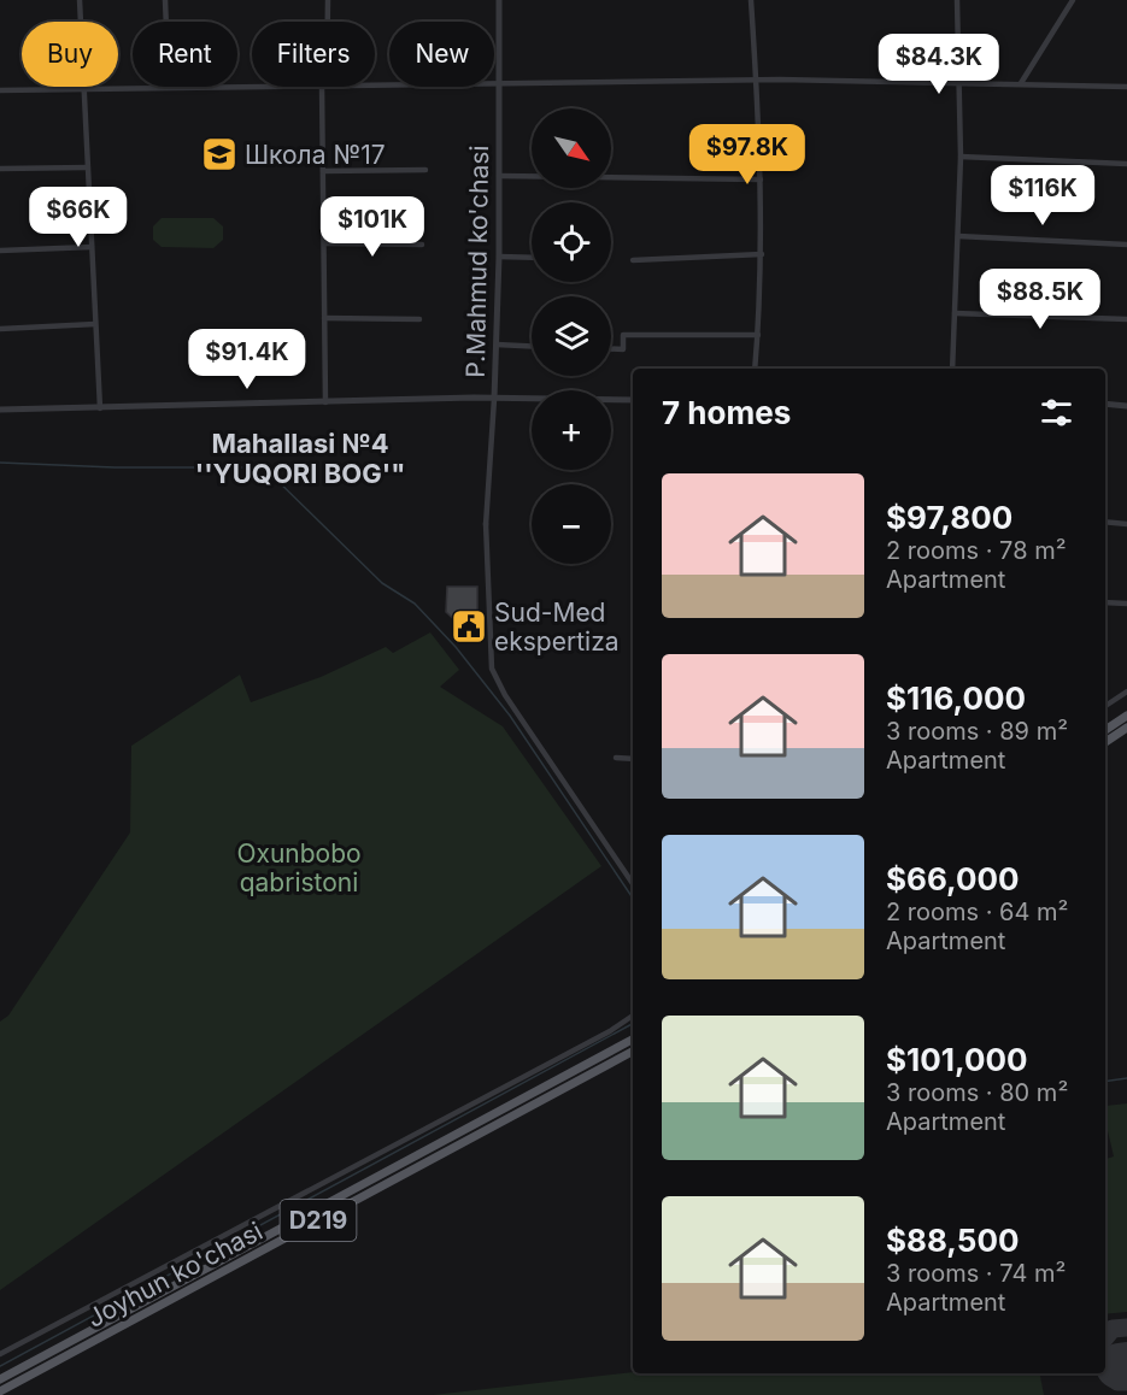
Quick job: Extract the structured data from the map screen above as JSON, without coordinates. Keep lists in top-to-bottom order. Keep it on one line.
{"streets":{"main road":["D219","Joyhun ko'chasi"],"street":["P.Mahmud ko'chasi"]},"districts":["Mahallasi №4 ''YUQORI BOG'\""],"parks":["Oxunbobo qabristoni"],"places":{"school or university":["Школа №17"],"public building":["Sud-Med ekspertiza"]},"north":"bottom right","page":{"chip":["Buy","Rent","Filters","New"],"price":["$84.3K","$97.8K","$116K","$66K","$101K","$88.5K","$91.4K"],"map_buttons":["+","−"],"heading":"7 homes","list":[{"name":"$97,800","note":"2 rooms · 78 m² · Apartment"},{"name":"$116,000","note":"3 rooms · 89 m² · Apartment"},{"name":"$66,000","note":"2 rooms · 64 m² · Apartment"},{"name":"$101,000","note":"3 rooms · 80 m² · Apartment"},{"name":"$88,500","note":"3 rooms · 74 m² · Apartment"}]}}
